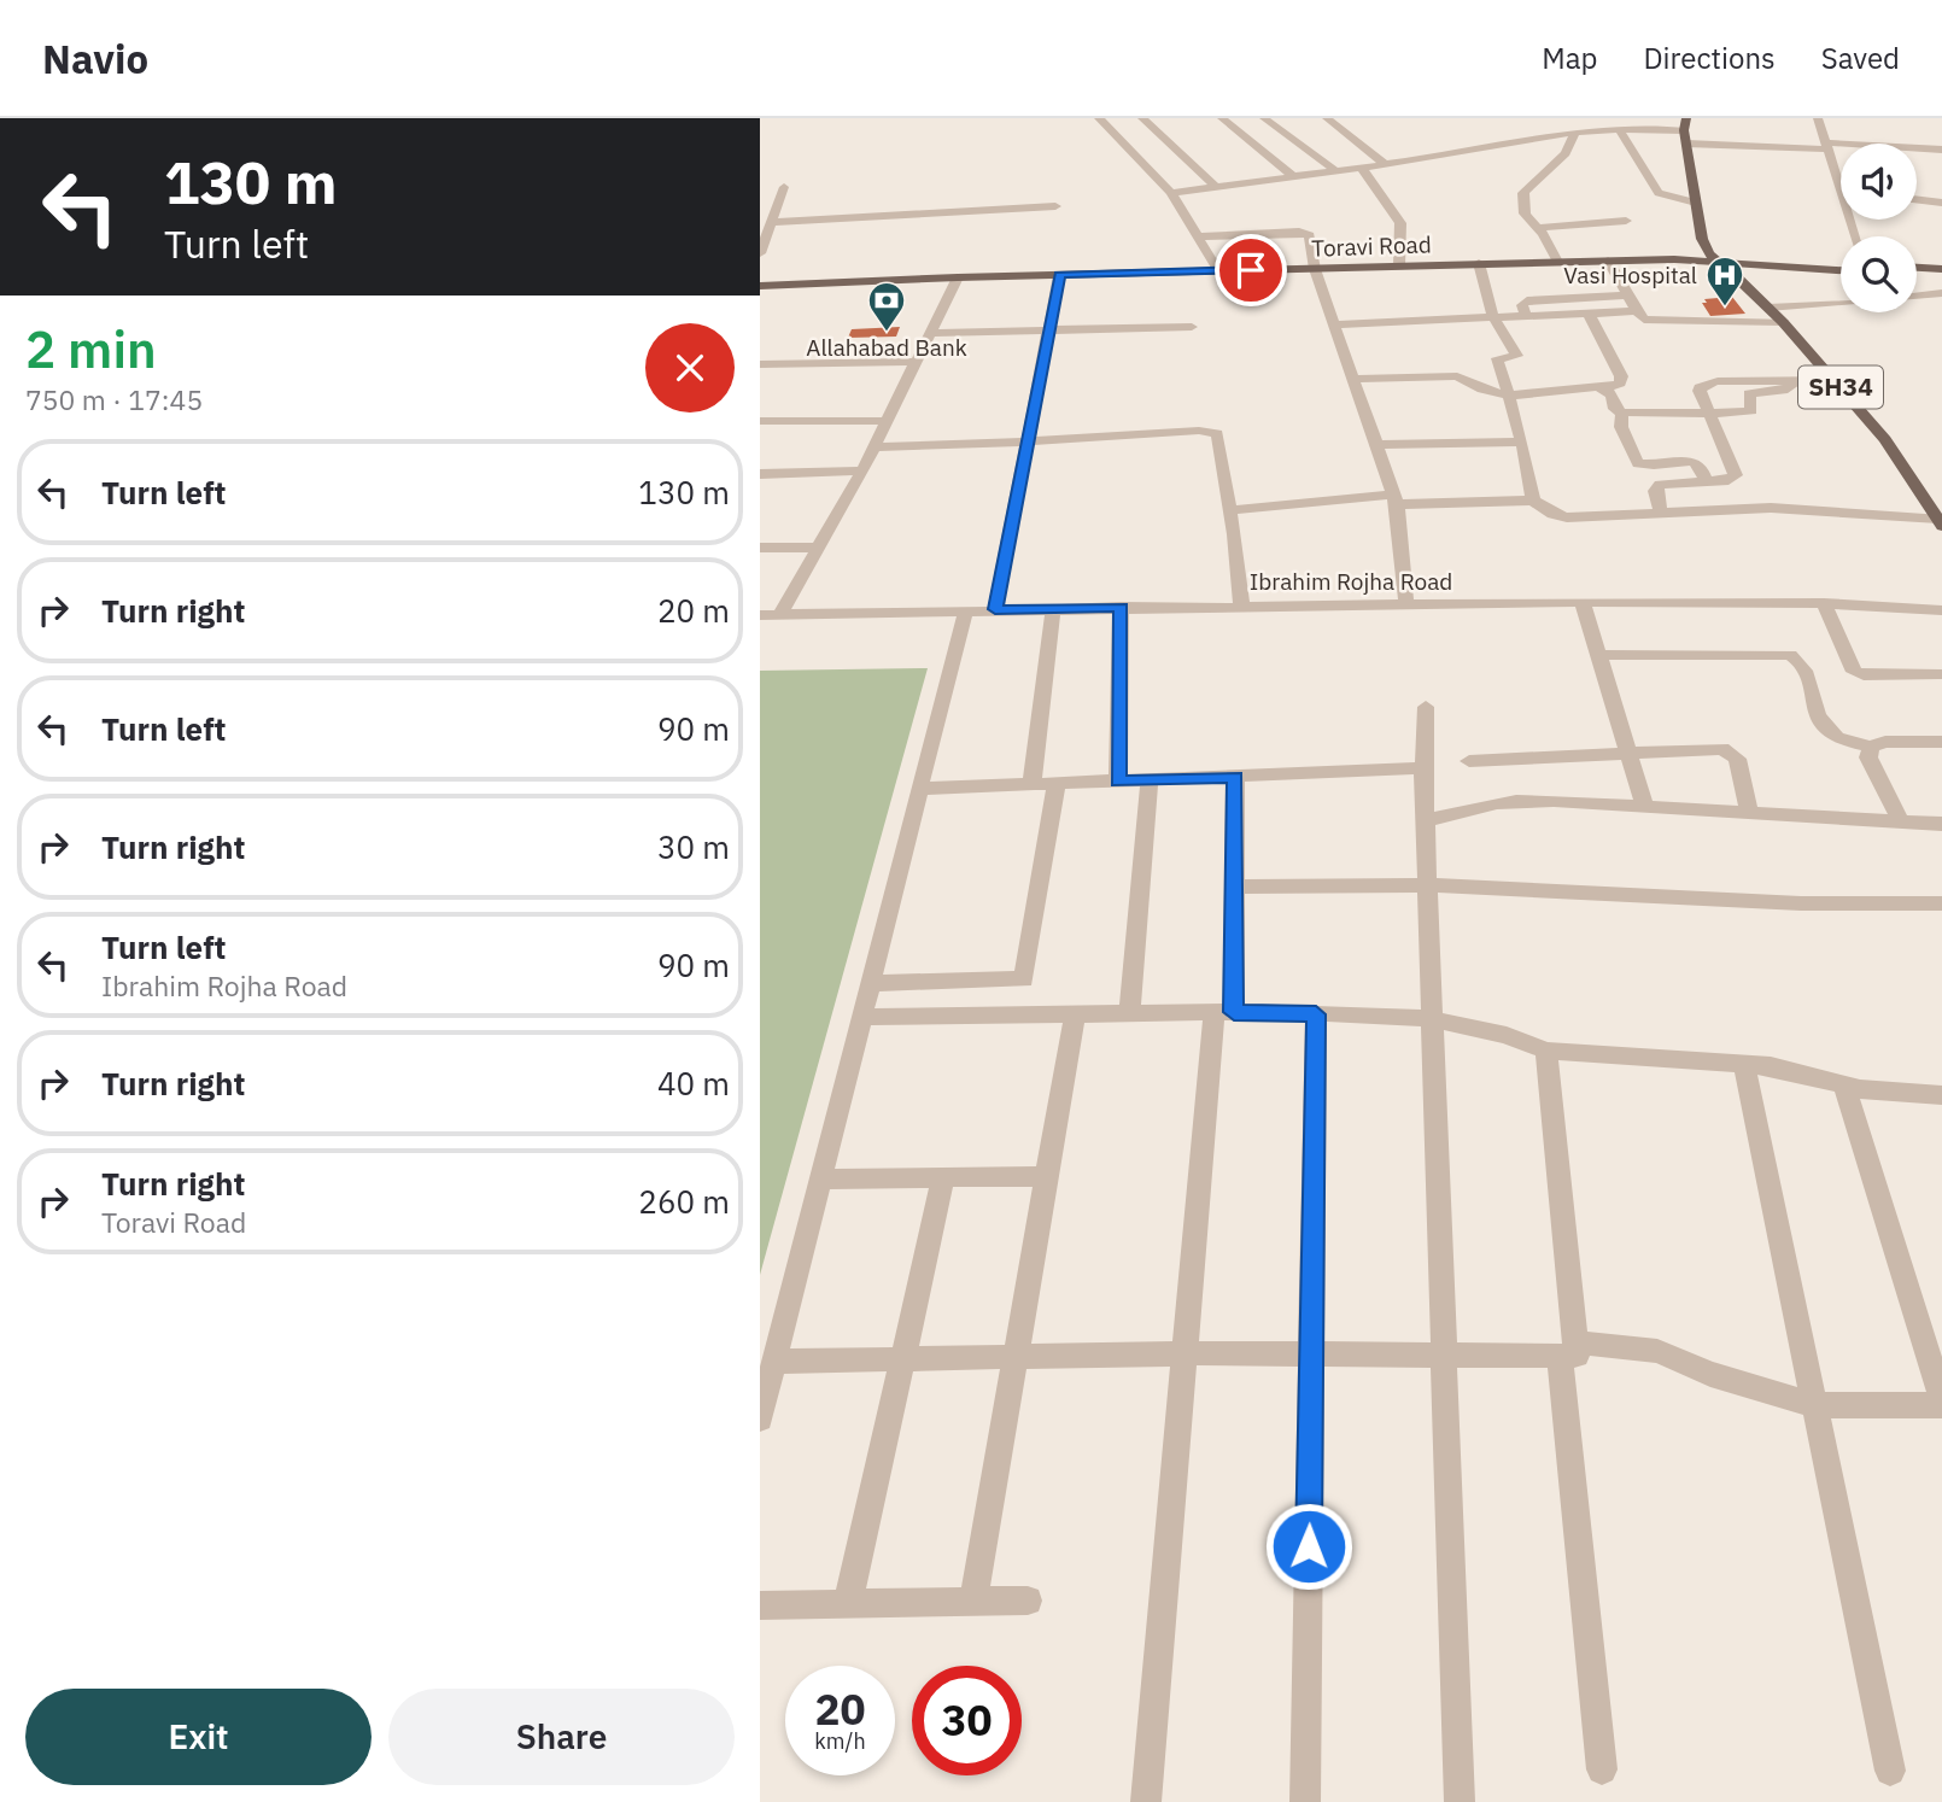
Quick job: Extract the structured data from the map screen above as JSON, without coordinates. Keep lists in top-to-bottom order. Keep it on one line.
{"streets":{"main road":["Toravi Road","SH34"],"street":["Ibrahim Rojha Road"]},"crossings":[["Toravi Road","SH34"]],"places":{"hospital":["Vasi Hospital"],"bank":["Allahabad Bank"]},"page":{"header":"Navio","nav":["Map","Directions","Saved"],"turn":["130 m","Turn left"],"heading":["2 min","750 m · 17:45"],"list":[{"name":"Turn left","value":"130 m"},{"name":"Turn right","value":"20 m"},{"name":"Turn left","value":"90 m"},{"name":"Turn right","value":"30 m"},{"name":"Turn left","note":"Ibrahim Rojha Road","value":"90 m"},{"name":"Turn right","value":"40 m"},{"name":"Turn right","note":"Toravi Road","value":"260 m"}],"speed":"20 km/h","limit":"30","buttons":["Exit","Share"]}}
